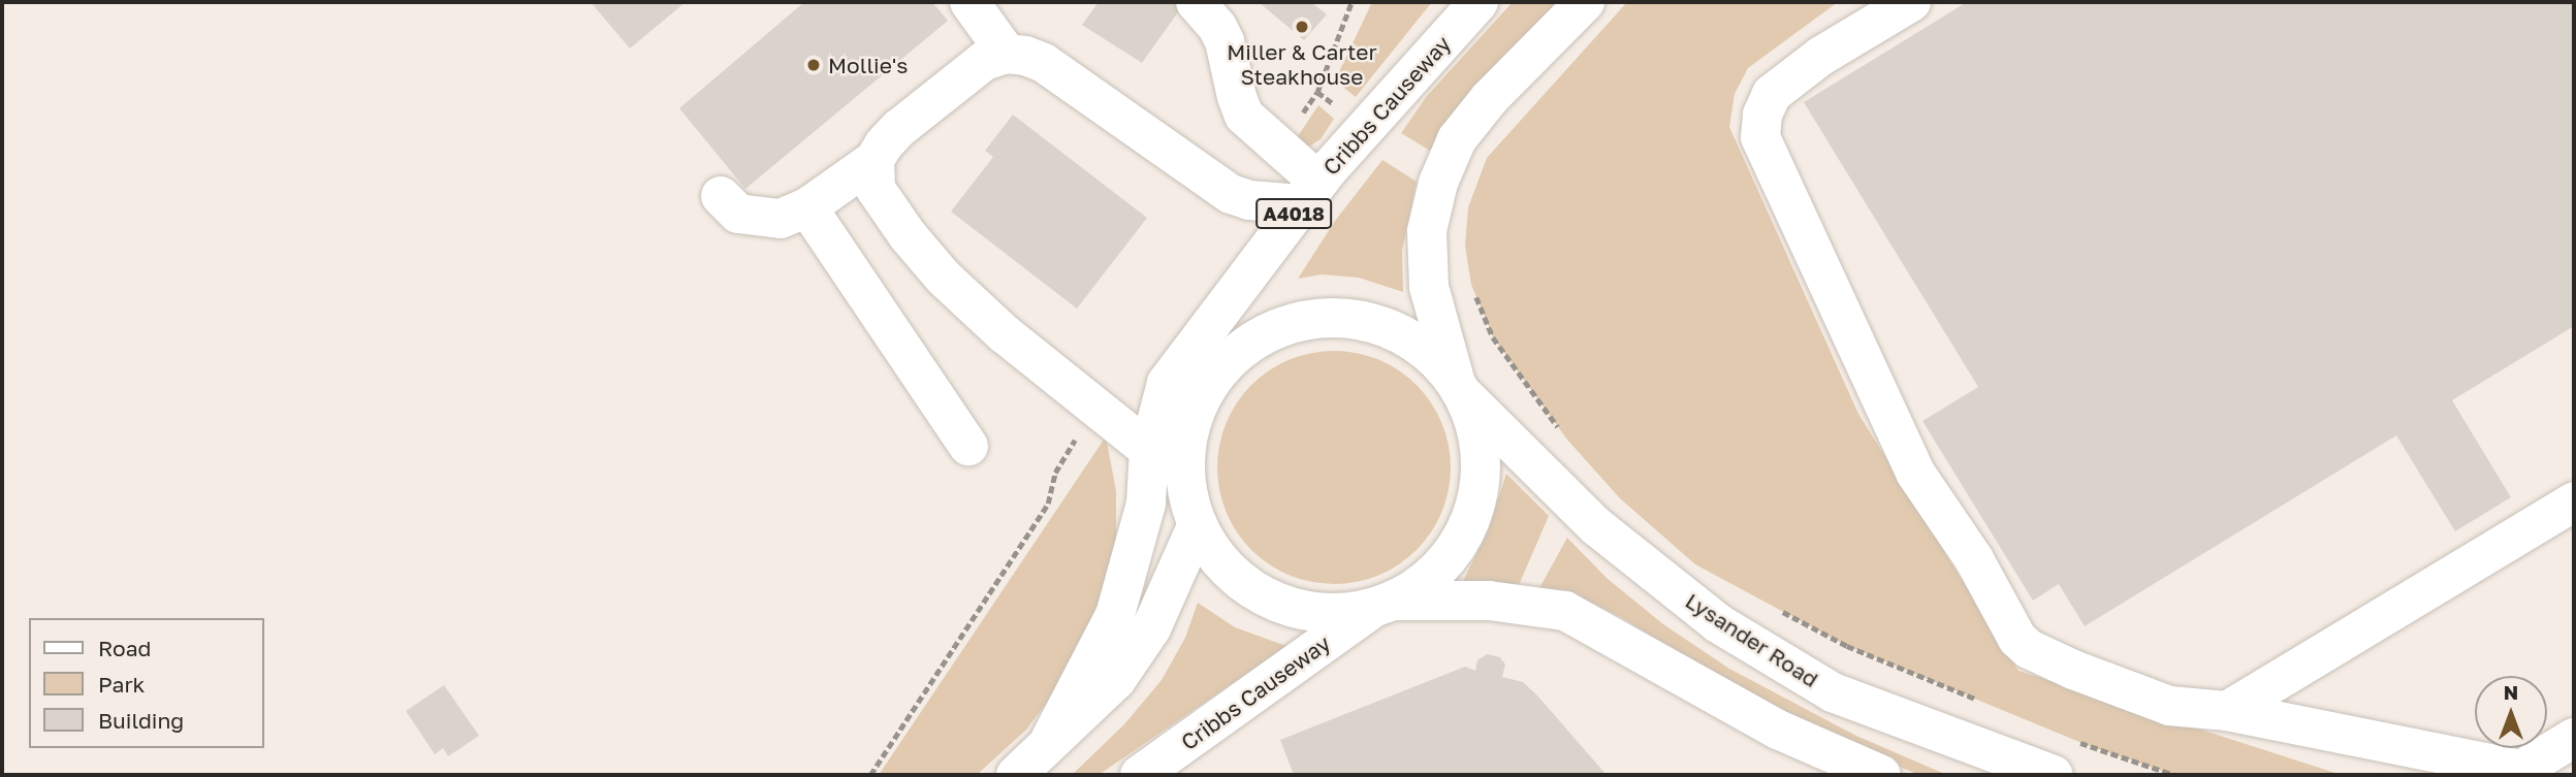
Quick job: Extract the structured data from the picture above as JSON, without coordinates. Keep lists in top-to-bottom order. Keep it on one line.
{"streets":{"main road":["Cribbs Causeway","A4018","Lysander Road"]},"crossings":[["Cribbs Causeway","A4018"],["Cribbs Causeway","Lysander Road"],["A4018","Lysander Road"]],"places":["Miller & Carter Steakhouse","Mollie's"],"legend":["Road","Park","Building"],"north":"top"}
